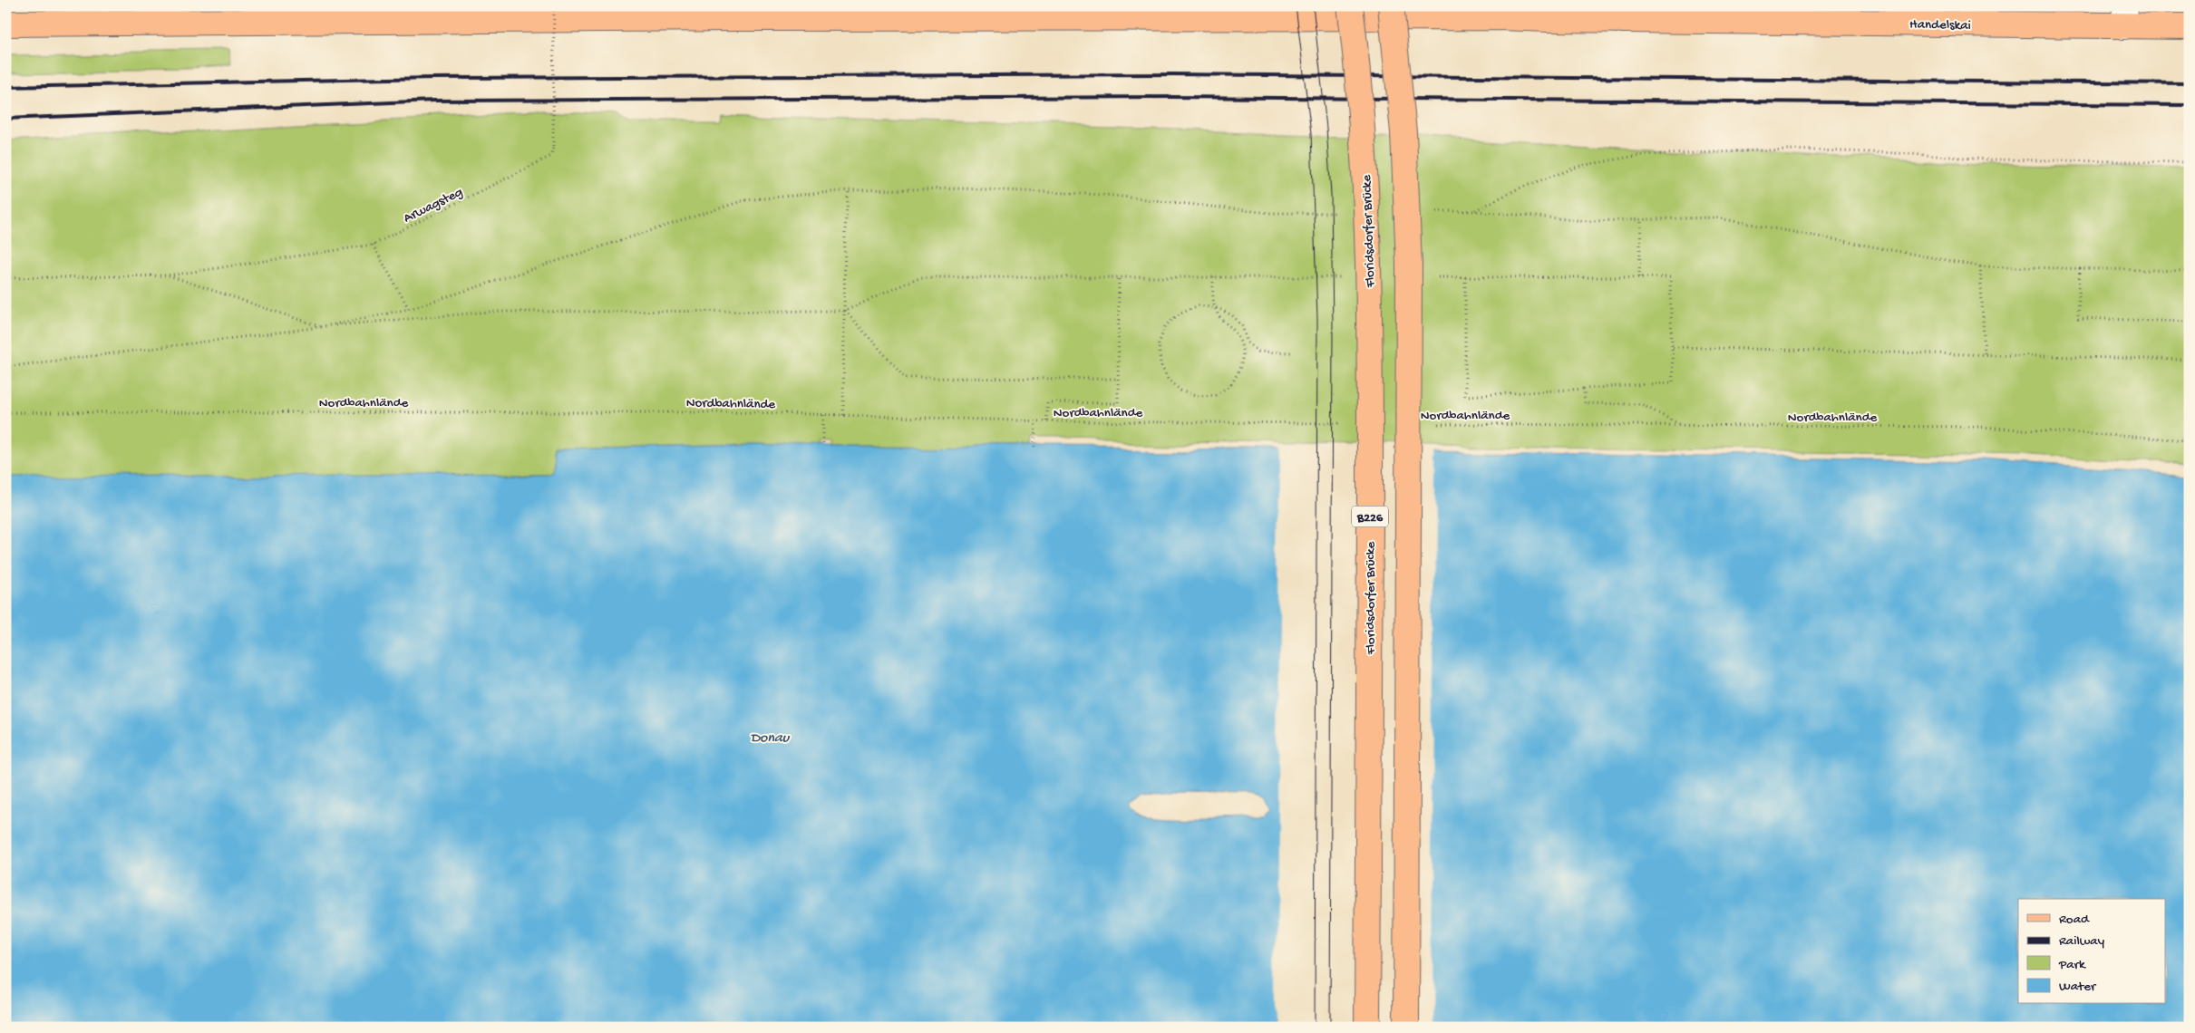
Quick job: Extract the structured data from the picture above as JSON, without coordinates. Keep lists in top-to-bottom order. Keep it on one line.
{"streets":{"main road":["Handelskai","Floridsdorfer Brücke","B226"],"path":["Arwagsteg","Nordbahnlände"]},"water":["Donau"],"legend":["Road","Railway","Park","Water"]}
